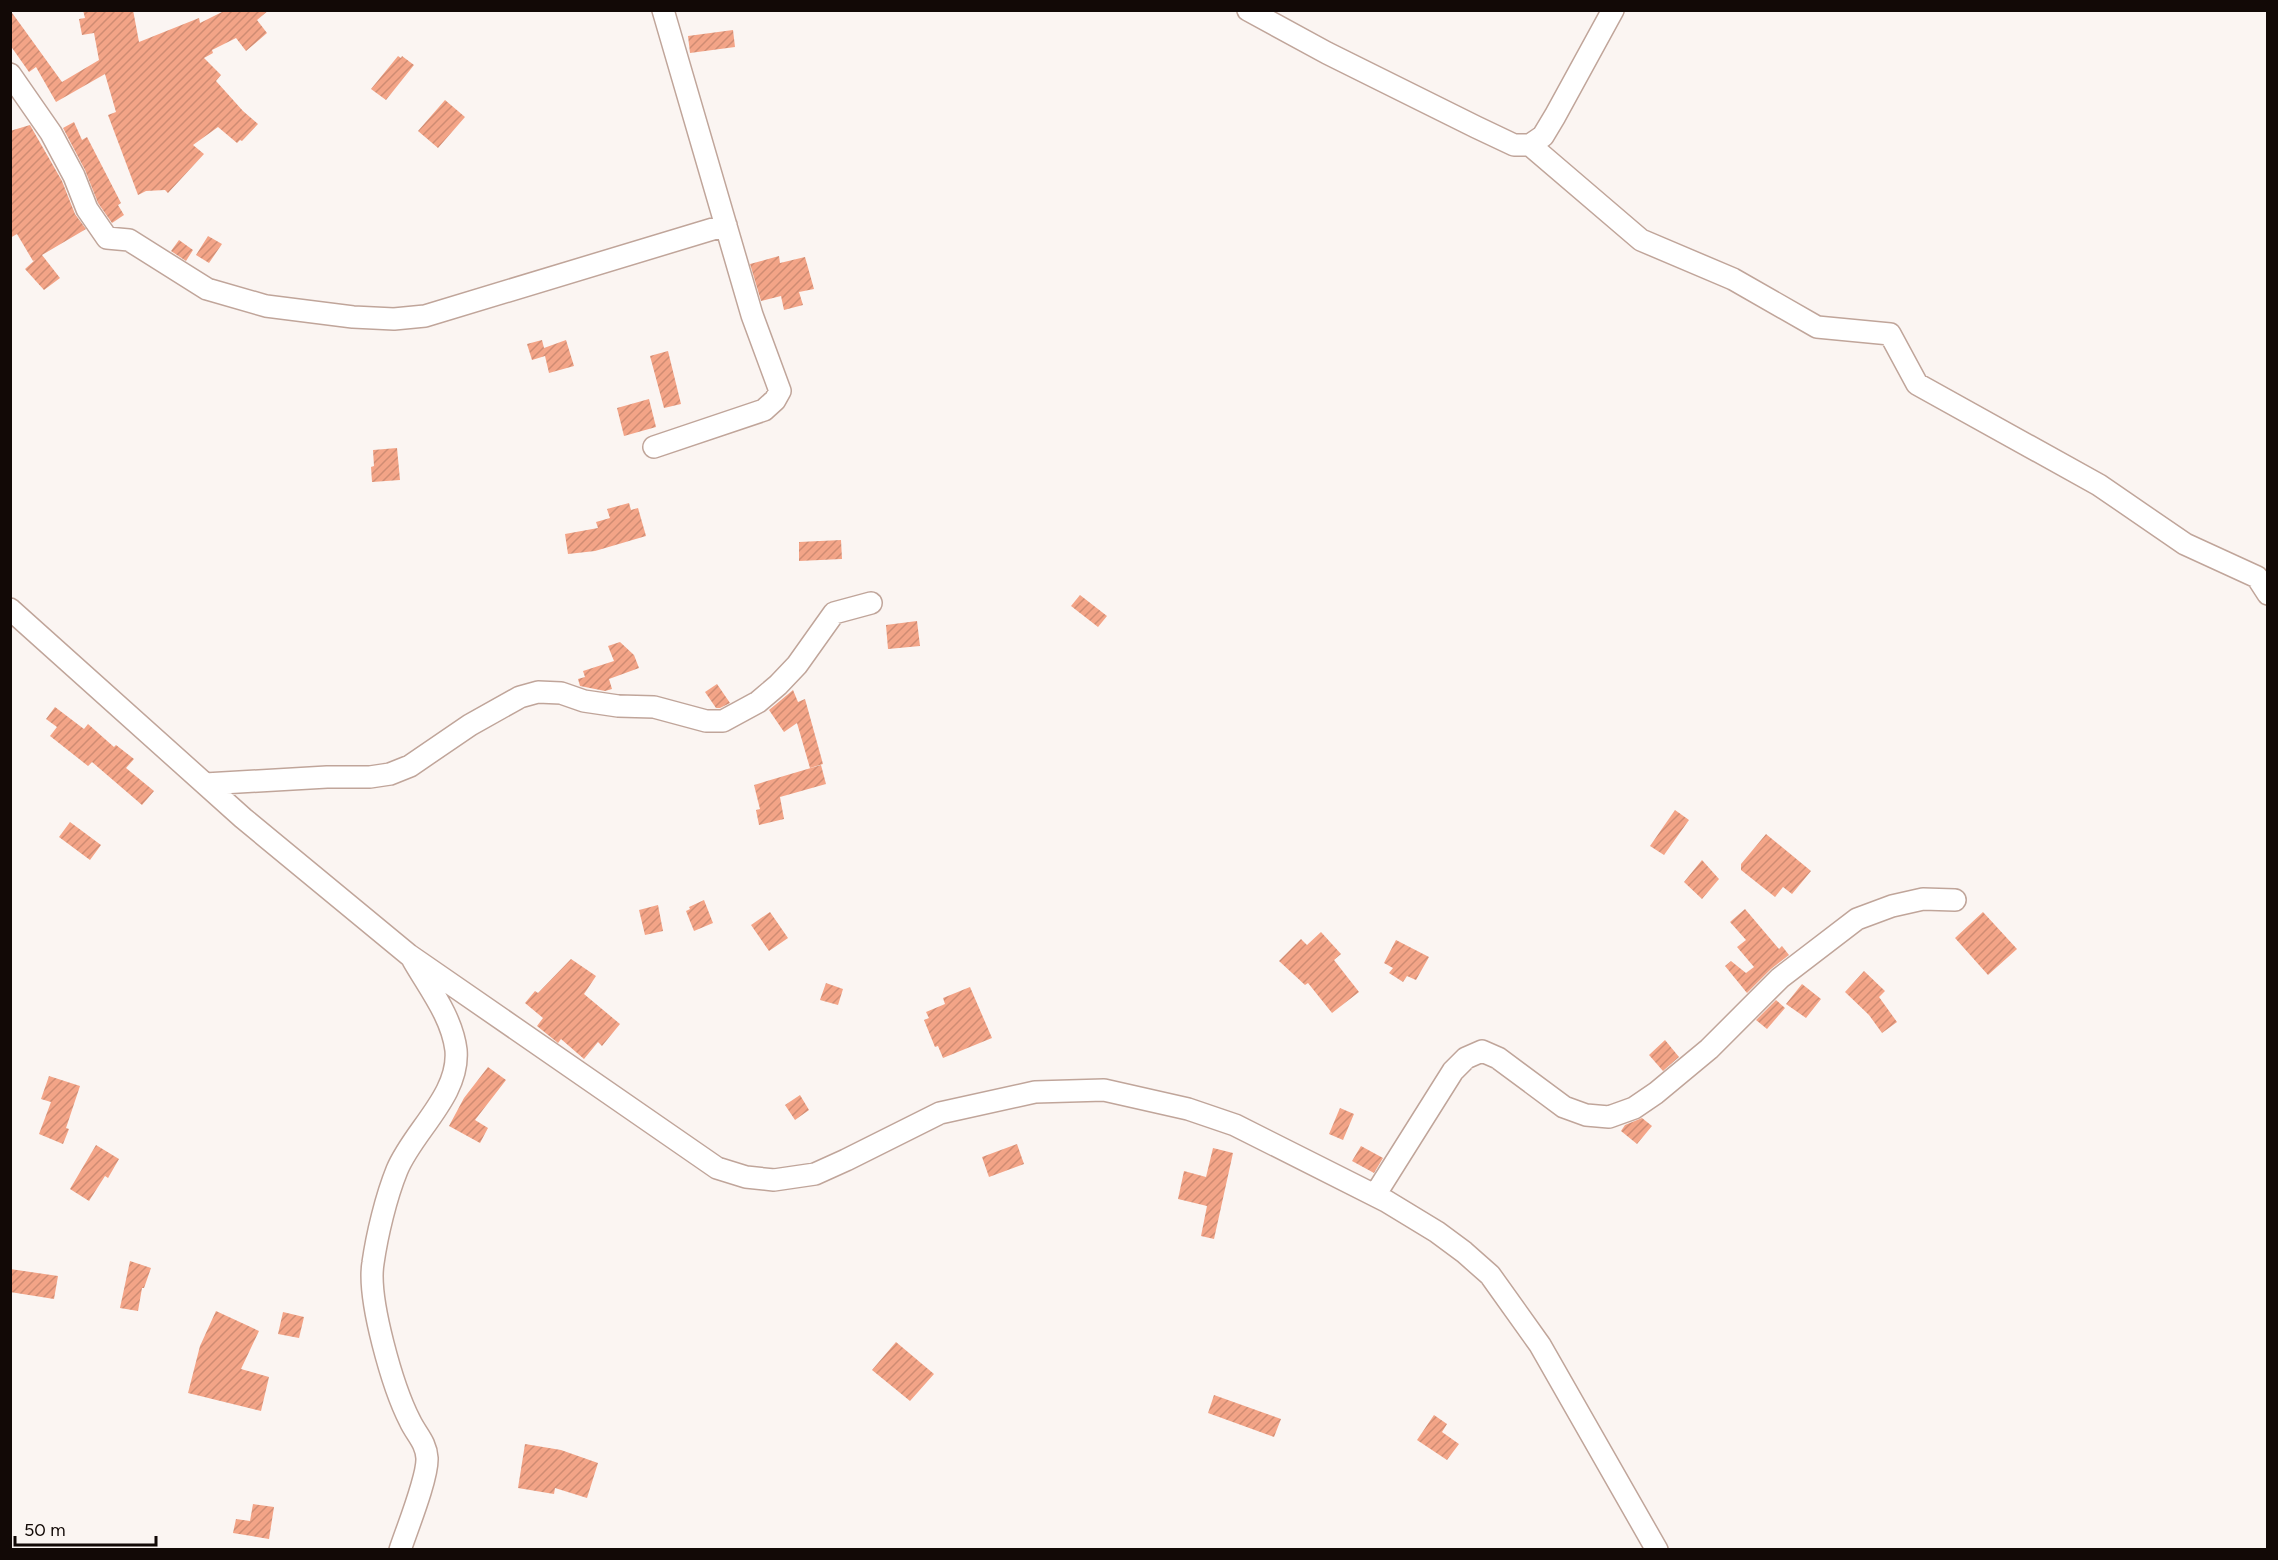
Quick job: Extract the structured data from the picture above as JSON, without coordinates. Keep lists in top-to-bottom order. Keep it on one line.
{"scale_bar":"50 m"}
